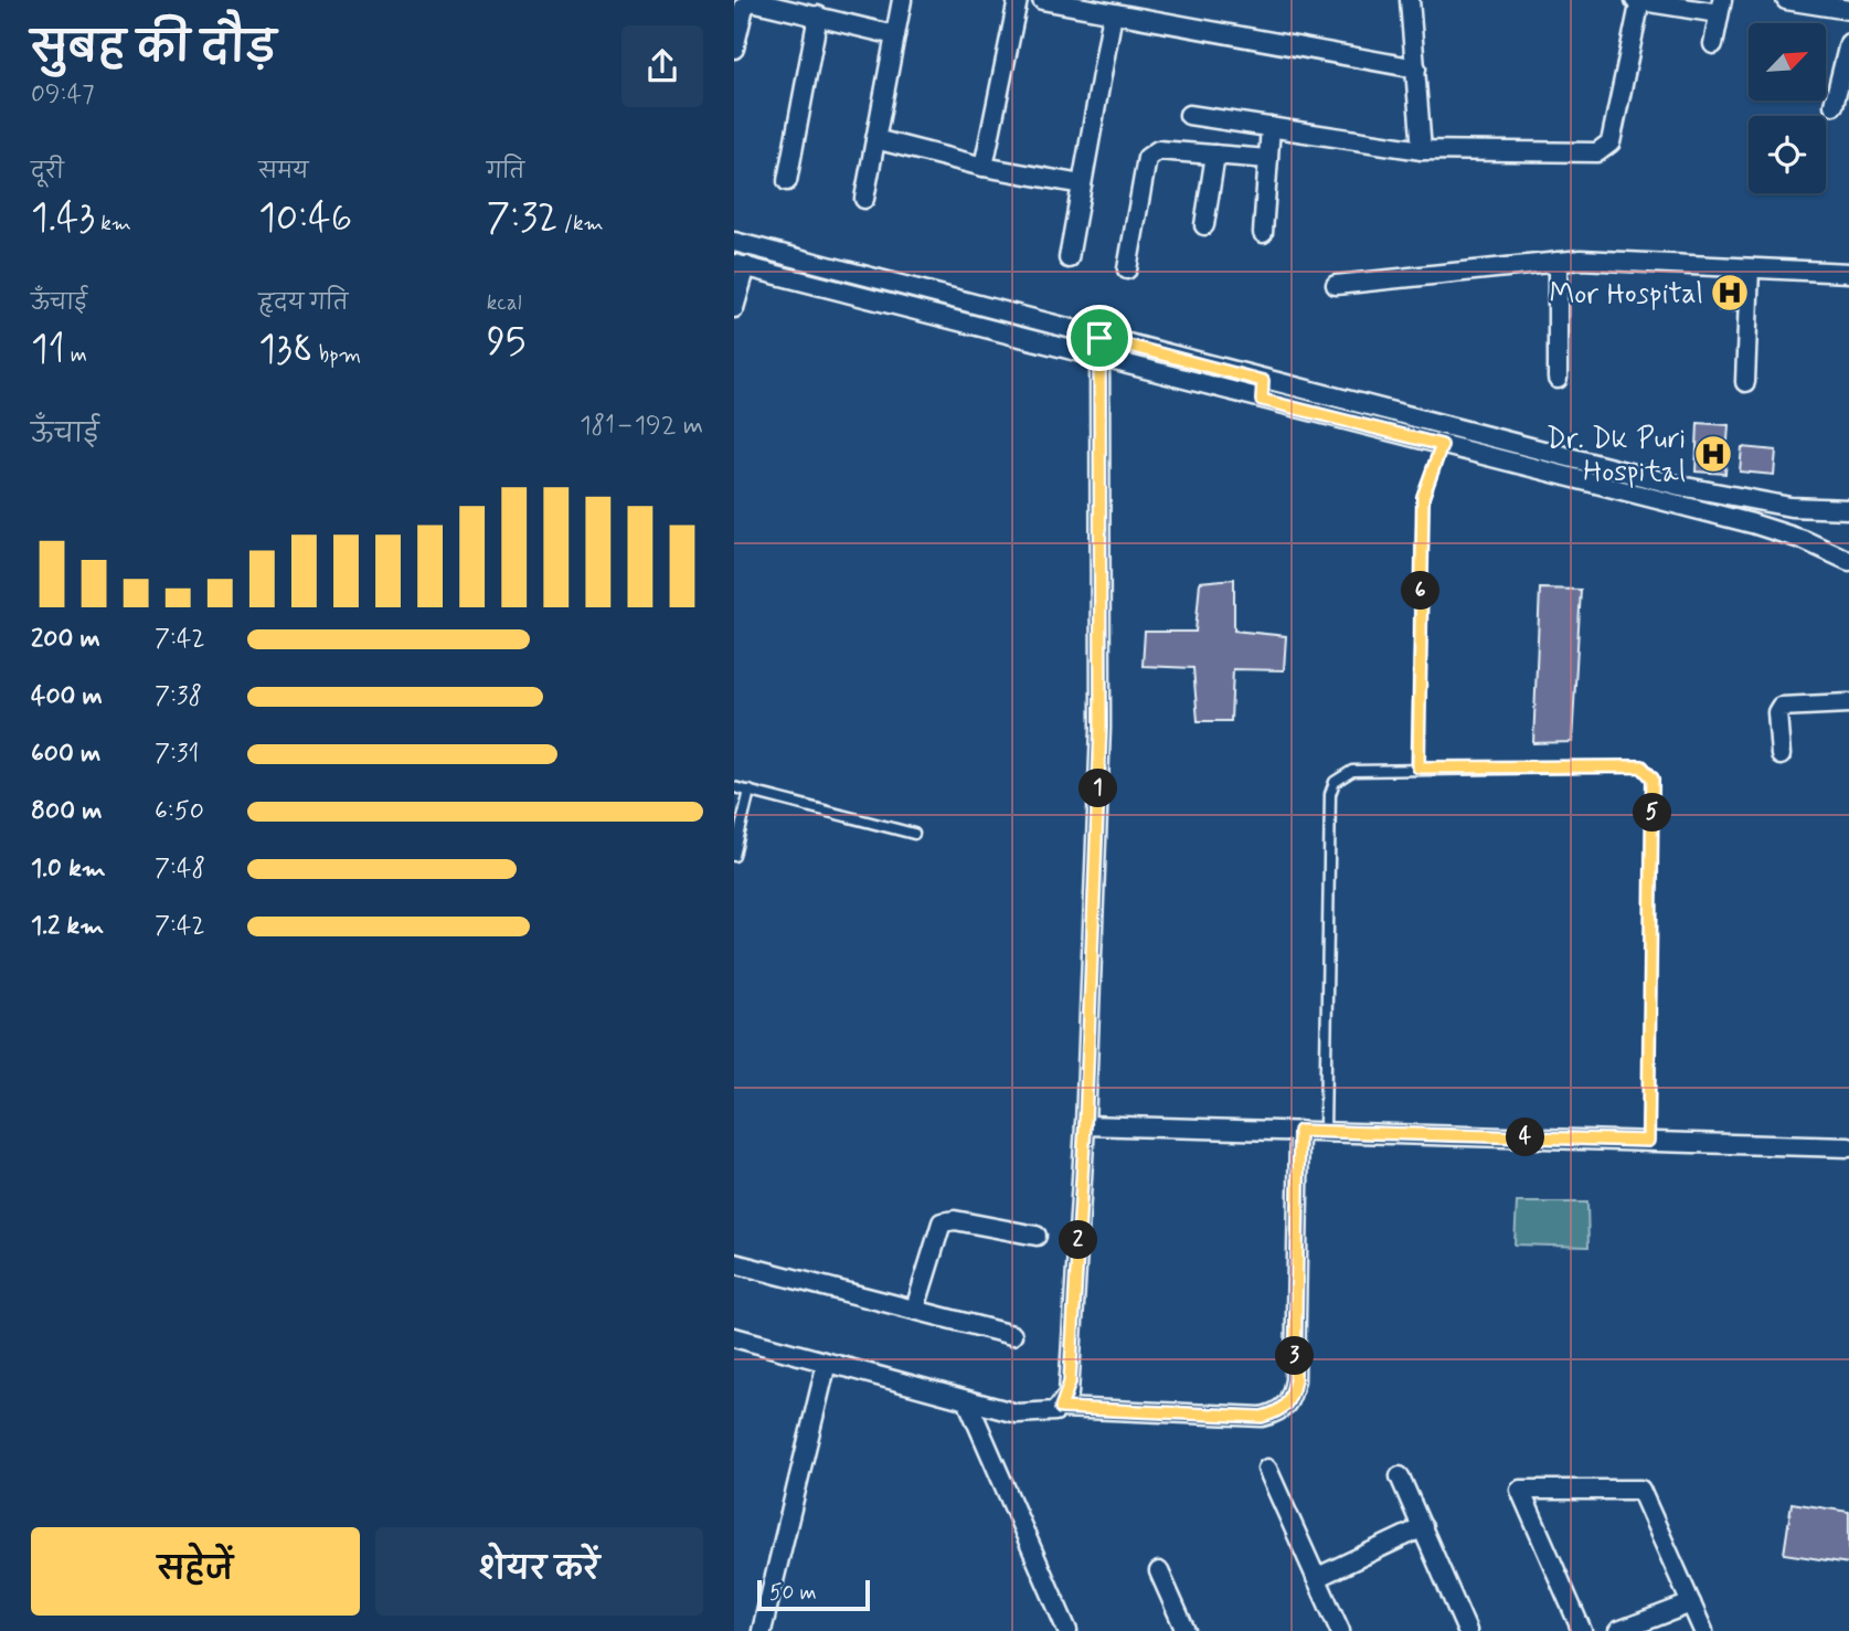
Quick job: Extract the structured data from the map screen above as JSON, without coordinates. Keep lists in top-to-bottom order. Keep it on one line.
{"places":{"hospital":["Mor Hospital","Dr. Dk Puri Hospital"]},"scale_bar":"50 m","north":"top right","page":{"heading":["सुबह की दौड़","09:47"],"stats":[["दूरी","1.43 km"],["समय","10:46"],["गति","7:32 /km"],["ऊँचाई","11 m"],["हृदय गति","138 bpm"],["kcal","95"]],"chart":["ऊँचाई","181–192 m"],"pins":["6","1","5","4","2","3"],"list":[{"name":"200 m","note":"7:42"},{"name":"400 m","note":"7:38"},{"name":"600 m","note":"7:31"},{"name":"800 m","note":"6:50"},{"name":"1.0 km","note":"7:48"},{"name":"1.2 km","note":"7:42"}],"buttons":["सहेजें","शेयर करें"],"scale":"50 m"}}
